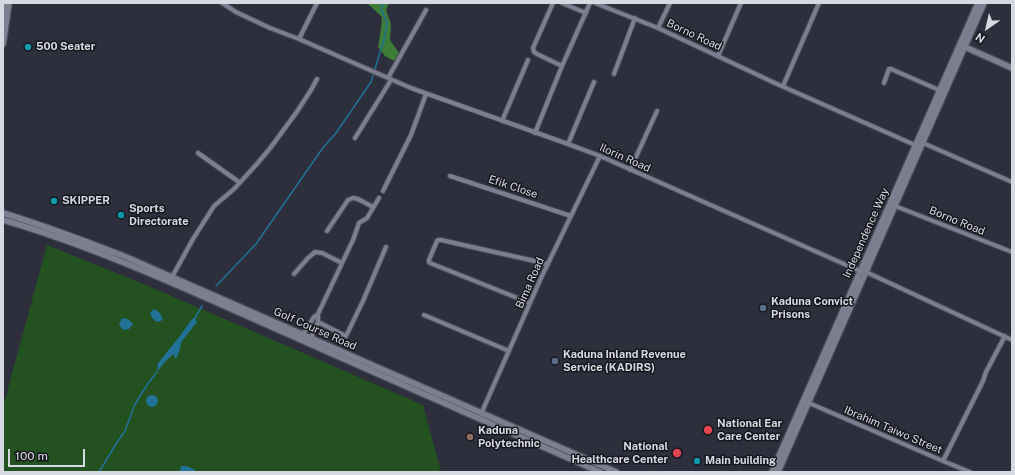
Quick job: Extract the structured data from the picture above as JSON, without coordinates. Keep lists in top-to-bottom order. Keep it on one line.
{"streets":{"street":["Borno Road","Ilorin Road","Efik Close","Independence Way","Bima Road","Golf Course Road","Ibrahim Taiwo Street"]},"crossings":[["Borno Road","Independence Way"],["Ilorin Road","Independence Way"],["Ilorin Road","Bima Road"],["Efik Close","Bima Road"],["Independence Way","Ibrahim Taiwo Street"],["Bima Road","Golf Course Road"]],"places":["500 Seater","SKIPPER","Sports Directorate","Kaduna Convict Prisons","Kaduna Inland Revenue Service (KADIRS)","National Ear Care Center","Kaduna Polytechnic","National Healthcare Center","Main building"],"scale_bar":"100 m","north":"bottom left"}
